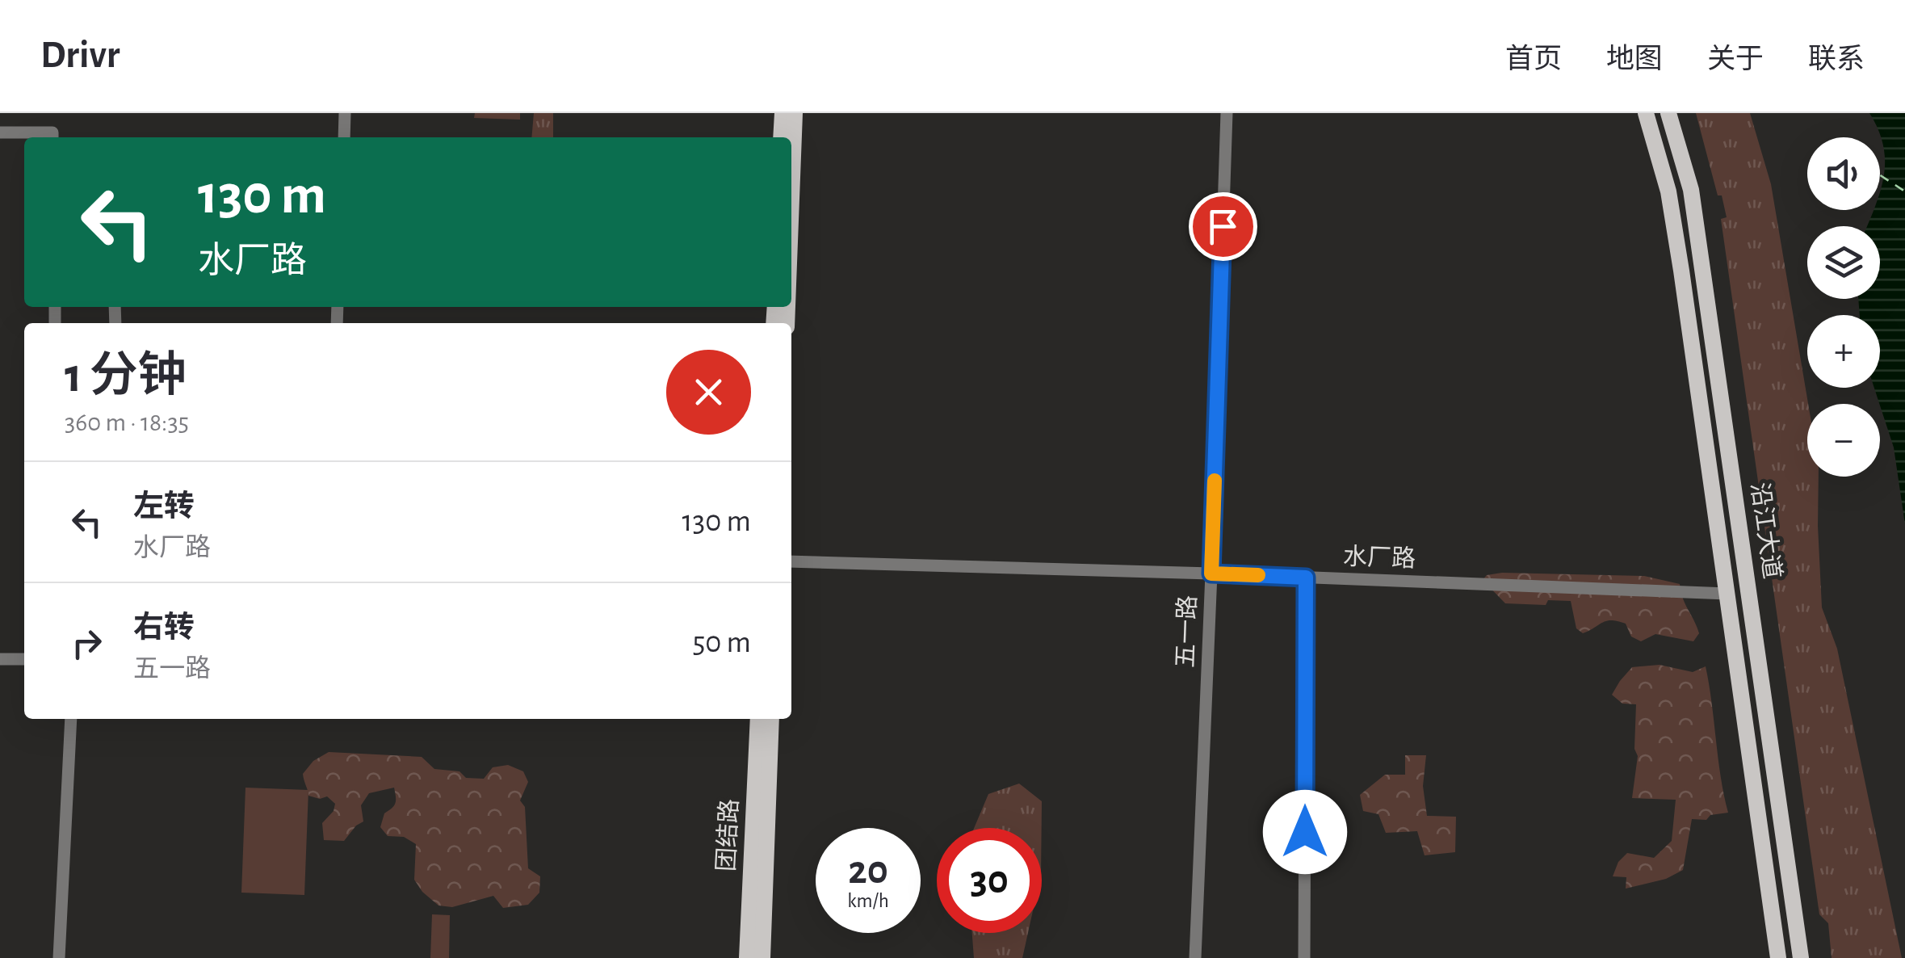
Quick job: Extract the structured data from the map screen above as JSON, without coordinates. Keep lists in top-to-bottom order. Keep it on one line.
{"streets":{"main road":["沿江大道","团结路"],"street":["水厂路","五一路"]},"crossings":[["沿江大道","水厂路"],["水厂路","五一路"]],"page":{"header":"Drivr","nav":["首页","地图","关于","联系"],"map_buttons":["+","−"],"turn":["130 m","水厂路"],"heading":["1 分钟","360 m · 18:35"],"list":[{"name":"左转","note":"水厂路","value":"130 m"},{"name":"右转","note":"五一路","value":"50 m"}],"speed":"20 km/h","limit":"30"}}
